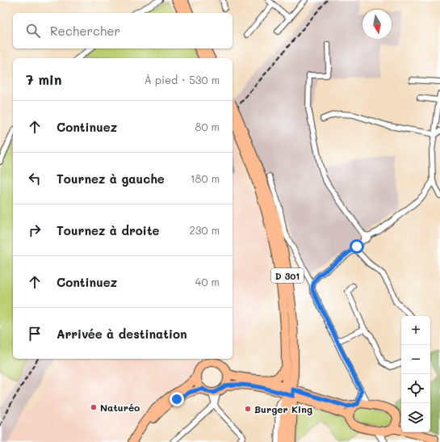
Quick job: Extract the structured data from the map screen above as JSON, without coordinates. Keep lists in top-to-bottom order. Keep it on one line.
{"streets":{"main road":["D 301"]},"places":["Naturéo","Burger King"],"north":"bottom","page":{"search":"Rechercher","heading":["7 min","À pied · 530 m"],"list":[["Continuez","80 m"],["Tournez à gauche","180 m"],["Tournez à droite","230 m"],["Continuez","40 m"],"Arrivée à destination"],"map_buttons":["+","−"]}}
